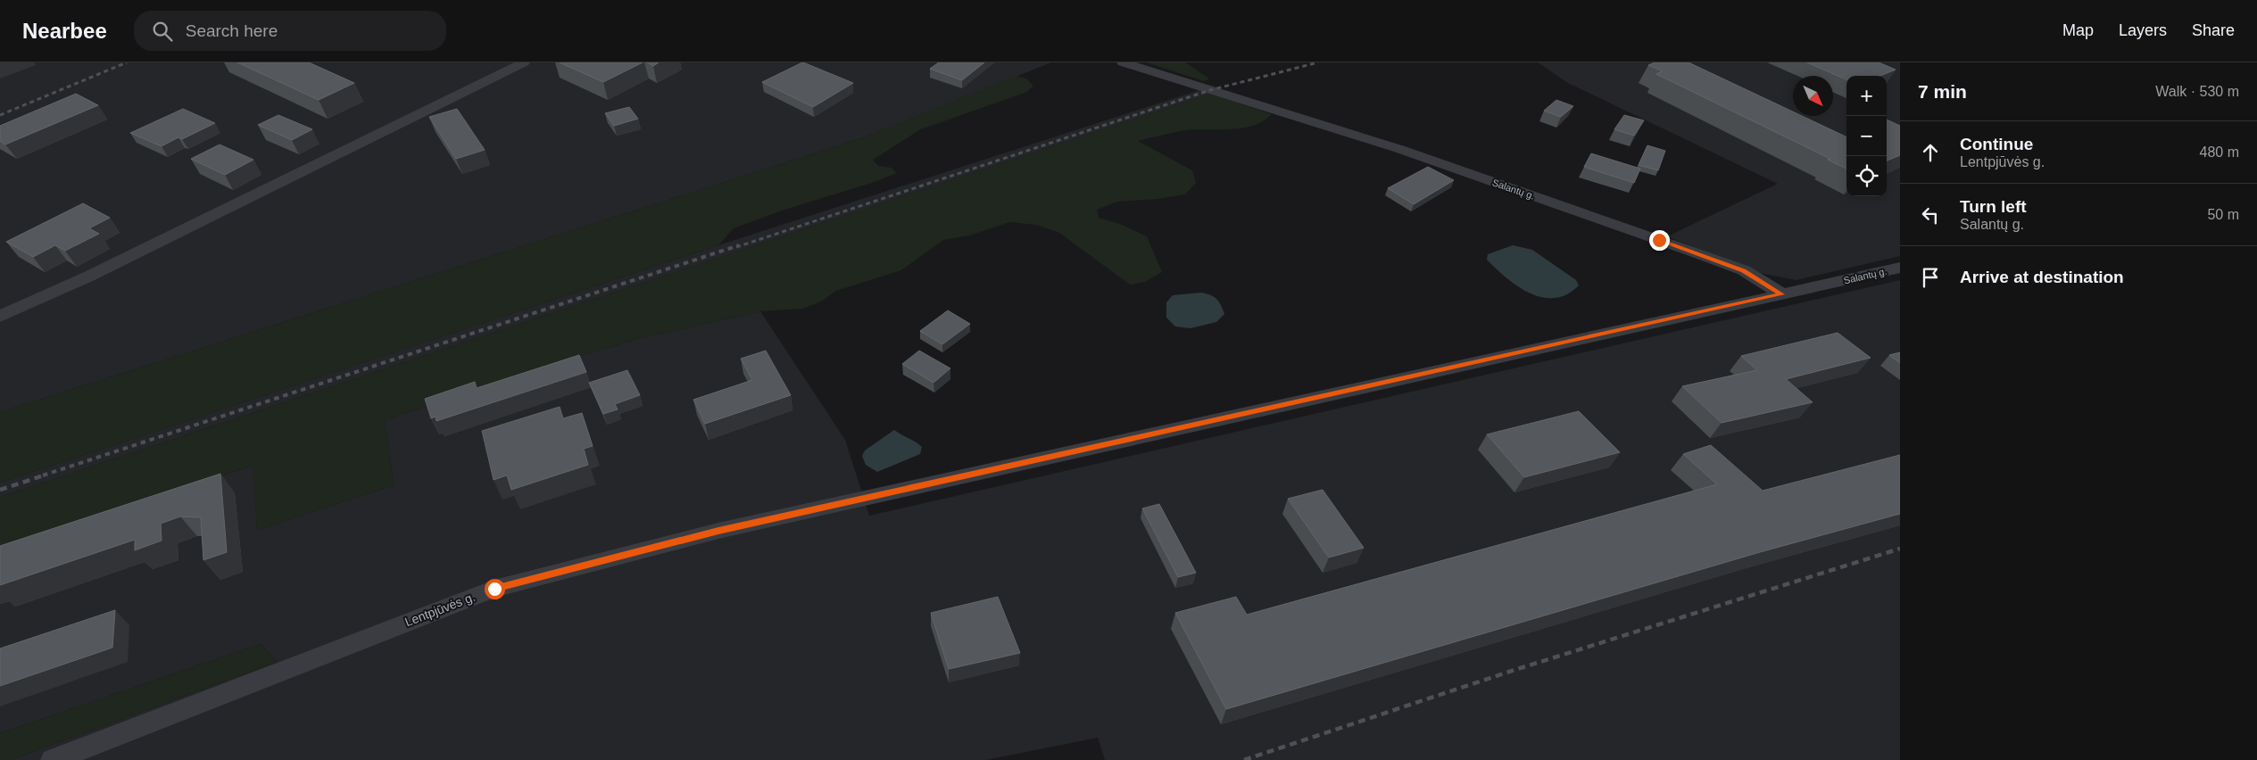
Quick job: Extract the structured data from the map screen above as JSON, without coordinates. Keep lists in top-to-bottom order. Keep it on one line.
{"streets":{"street":["Salantų g.","Lentpjūvės g."]},"crossings":[["Salantų g.","Lentpjūvės g."]],"north":"bottom right","page":{"header":"Nearbee","search":"Search here","nav":["Map","Layers","Share"],"heading":["7 min","Walk · 530 m"],"map_buttons":["+","−"],"list":[["Continue","Lentpjūvės g.","480 m"],["Turn left","Salantų g.","50 m"],"Arrive at destination"]}}
